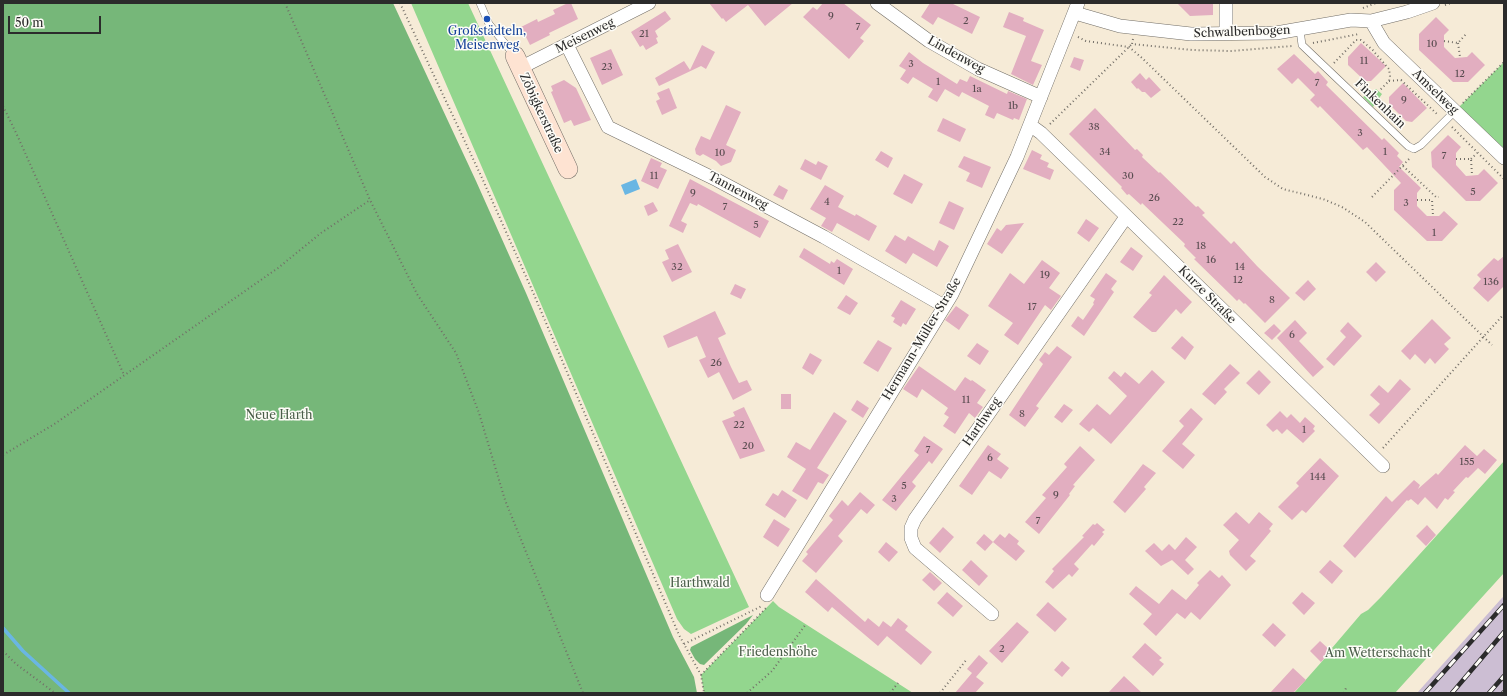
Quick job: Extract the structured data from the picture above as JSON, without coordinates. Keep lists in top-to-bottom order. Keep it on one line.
{"streets":{"main road":["Zöbigkerstraße"],"street":["Schwalbenbogen","Meisenweg","Lindenweg","Amselweg","Tannenweg","Kurze Straße","Hermann-Müller-Straße","Harthweg"],"lane":["Finkenhain"]},"crossings":[["Schwalbenbogen","Amselweg"],["Schwalbenbogen","Finkenhain"],["Schwalbenbogen","Hermann-Müller-Straße"],["Meisenweg","Zöbigkerstraße"],["Meisenweg","Tannenweg"],["Lindenweg","Hermann-Müller-Straße"],["Tannenweg","Hermann-Müller-Straße"],["Kurze Straße","Hermann-Müller-Straße"],["Kurze Straße","Harthweg"]],"parks":["Neue Harth","Harthwald","Friedenshöhe","Am Wetterschacht"],"places":["Großstädteln, Meisenweg"],"house_numbers":["9","2","7","21","10","11","3","23","12","1","7","1a","9","1b","38","3","34","1","10","7","11","30","5","9","26","4","3","7","22","5","1","18","16","32","14","1","19","12","136","8","17","6","26","11","8","22","1","20","7","6","155","144","5","9","3","7","2"],"scale_bar":"50 m"}
